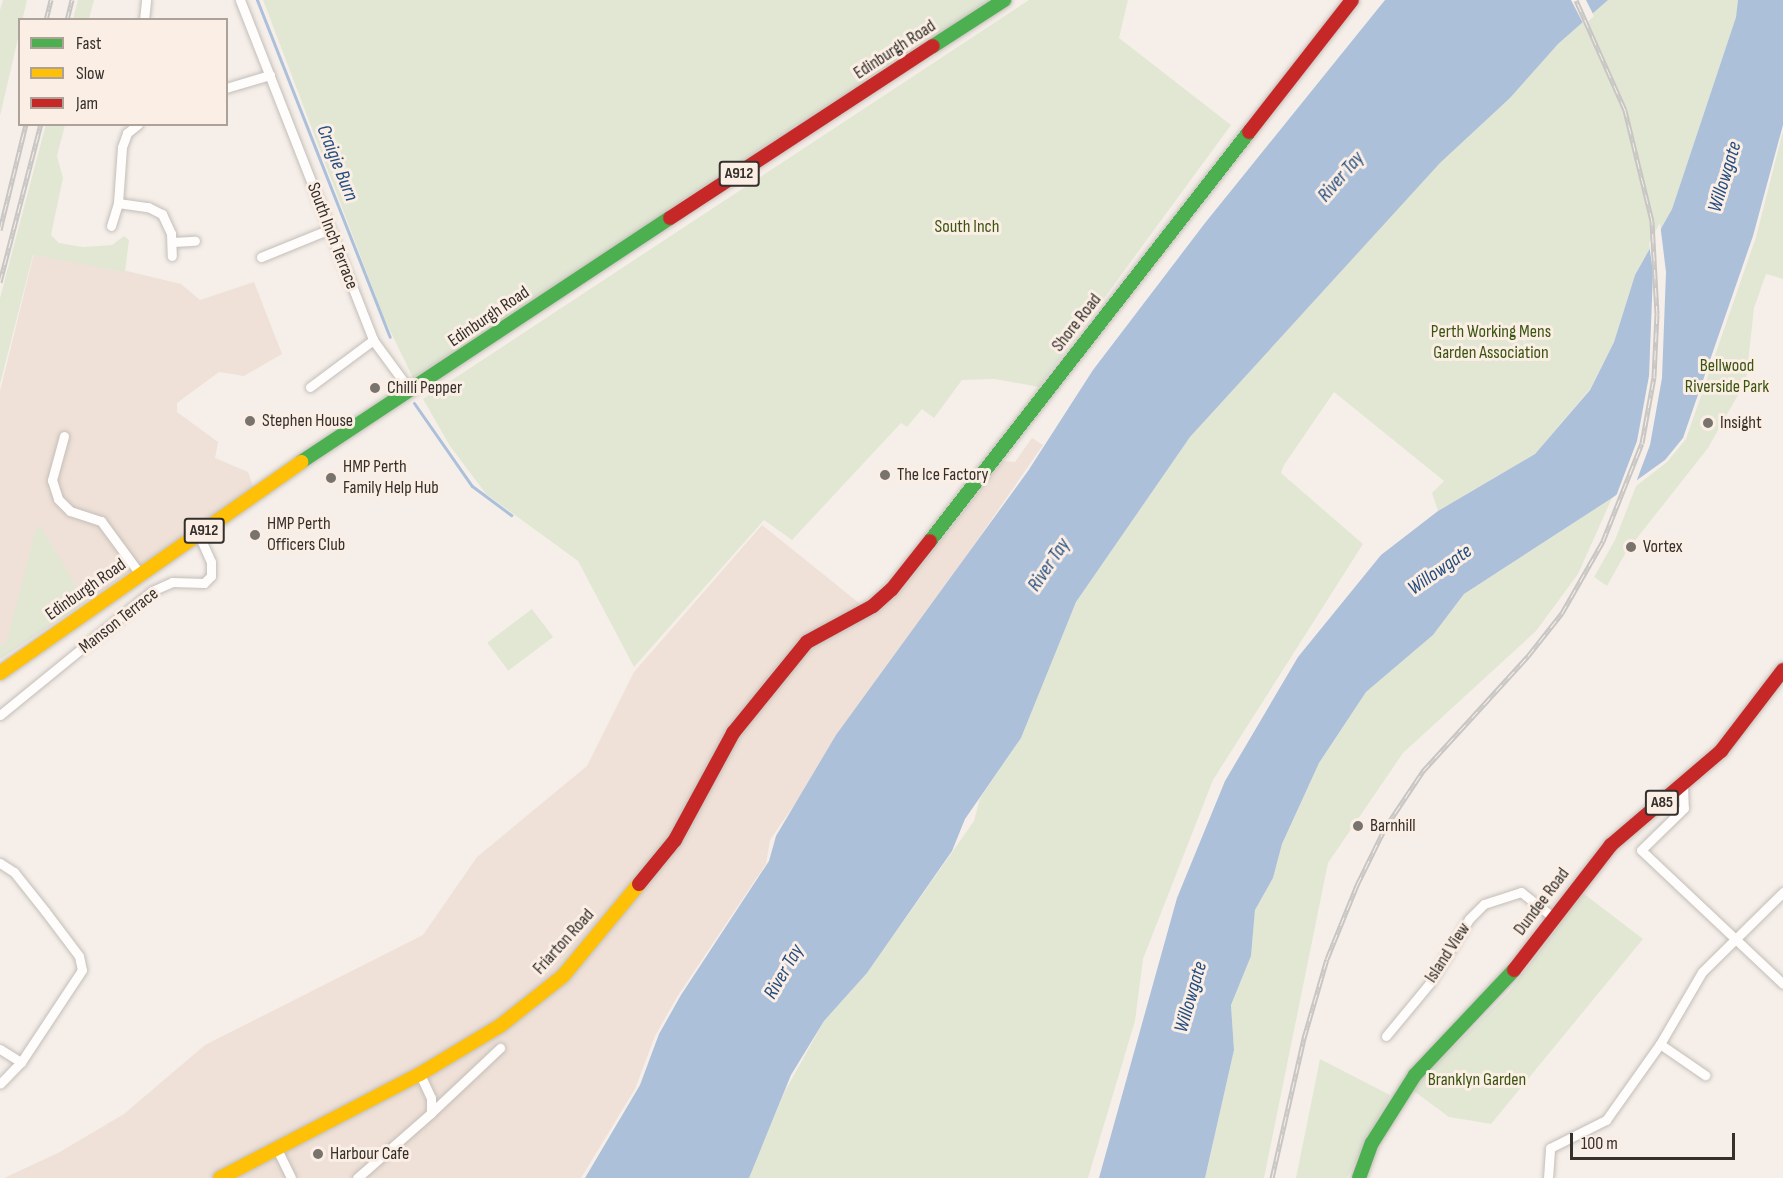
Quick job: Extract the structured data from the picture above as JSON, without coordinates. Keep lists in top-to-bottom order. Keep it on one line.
{"streets":{"main road":["Edinburgh Road","A912","Shore Road","A85","Dundee Road","Friarton Road"],"street":["South Inch Terrace","Manson Terrace","Island View"]},"crossings":[["Edinburgh Road","South Inch Terrace"],["Edinburgh Road","Manson Terrace"],["Shore Road","Friarton Road"],["Dundee Road","Island View"]],"water":["Craigie Burn","River Tay","Willowgate"],"parks":["South Inch","Perth Working Mens Garden Association","Bellwood Riverside Park","Branklyn Garden"],"places":["Chilli Pepper","Stephen House","Insight","The Ice Factory","HMP Perth Family Help Hub","HMP Perth Officers Club","Vortex","Barnhill","Harbour Cafe"],"legend":["Fast","Slow","Jam"],"scale_bar":"100 m"}
